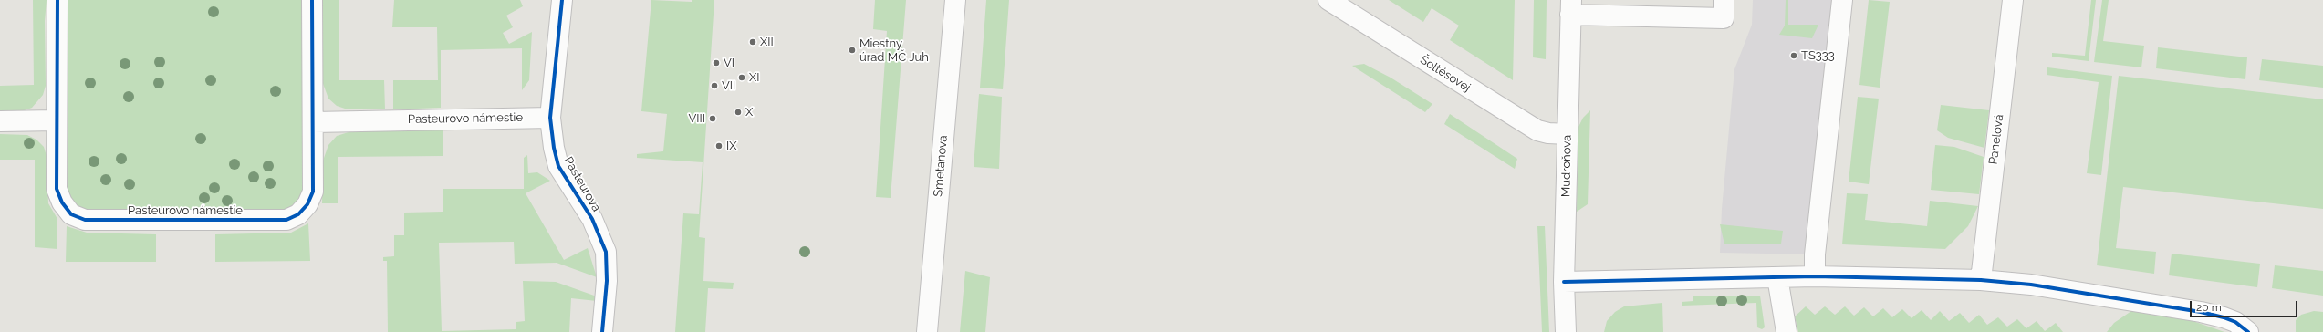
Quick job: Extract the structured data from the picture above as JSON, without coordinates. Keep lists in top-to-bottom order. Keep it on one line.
{"streets":{"street":["Šoltésovej","Pasteurovo námestie","Panelová","Smetanova","Mudroňova","Pasteurova"]},"crossings":[["Šoltésovej","Mudroňova"],["Pasteurovo námestie","Pasteurova"]],"places":["XII","Miestny úrad MČ Juh","TS333","VI","XI","VII","X","VIII","IX"],"scale_bar":"20 m"}
